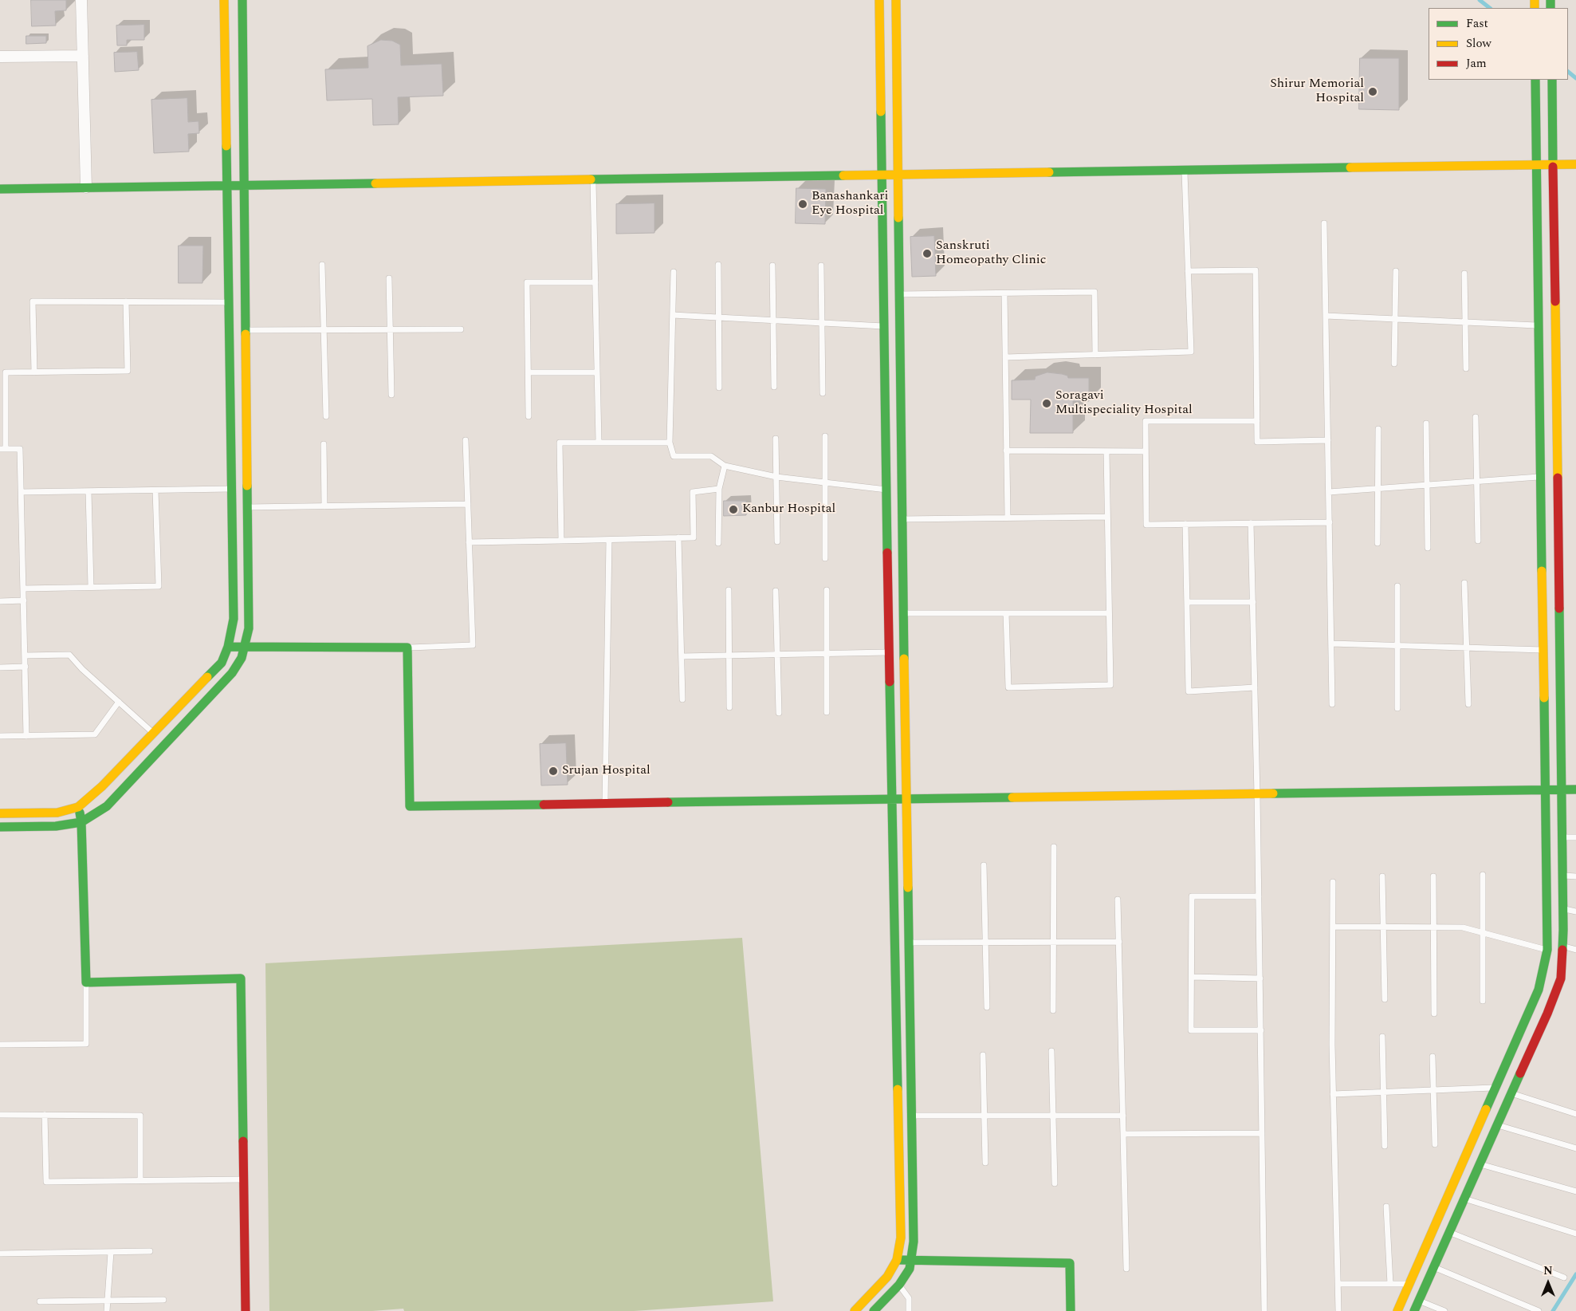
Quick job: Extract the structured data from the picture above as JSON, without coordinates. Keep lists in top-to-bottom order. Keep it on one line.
{"places":["Shirur Memorial Hospital","Banashankari Eye Hospital","Sanskruti Homeopathy Clinic","Soragavi Multispeciality Hospital","Kanbur Hospital","Srujan Hospital"],"legend":["Fast","Slow","Jam"],"north":"top"}
